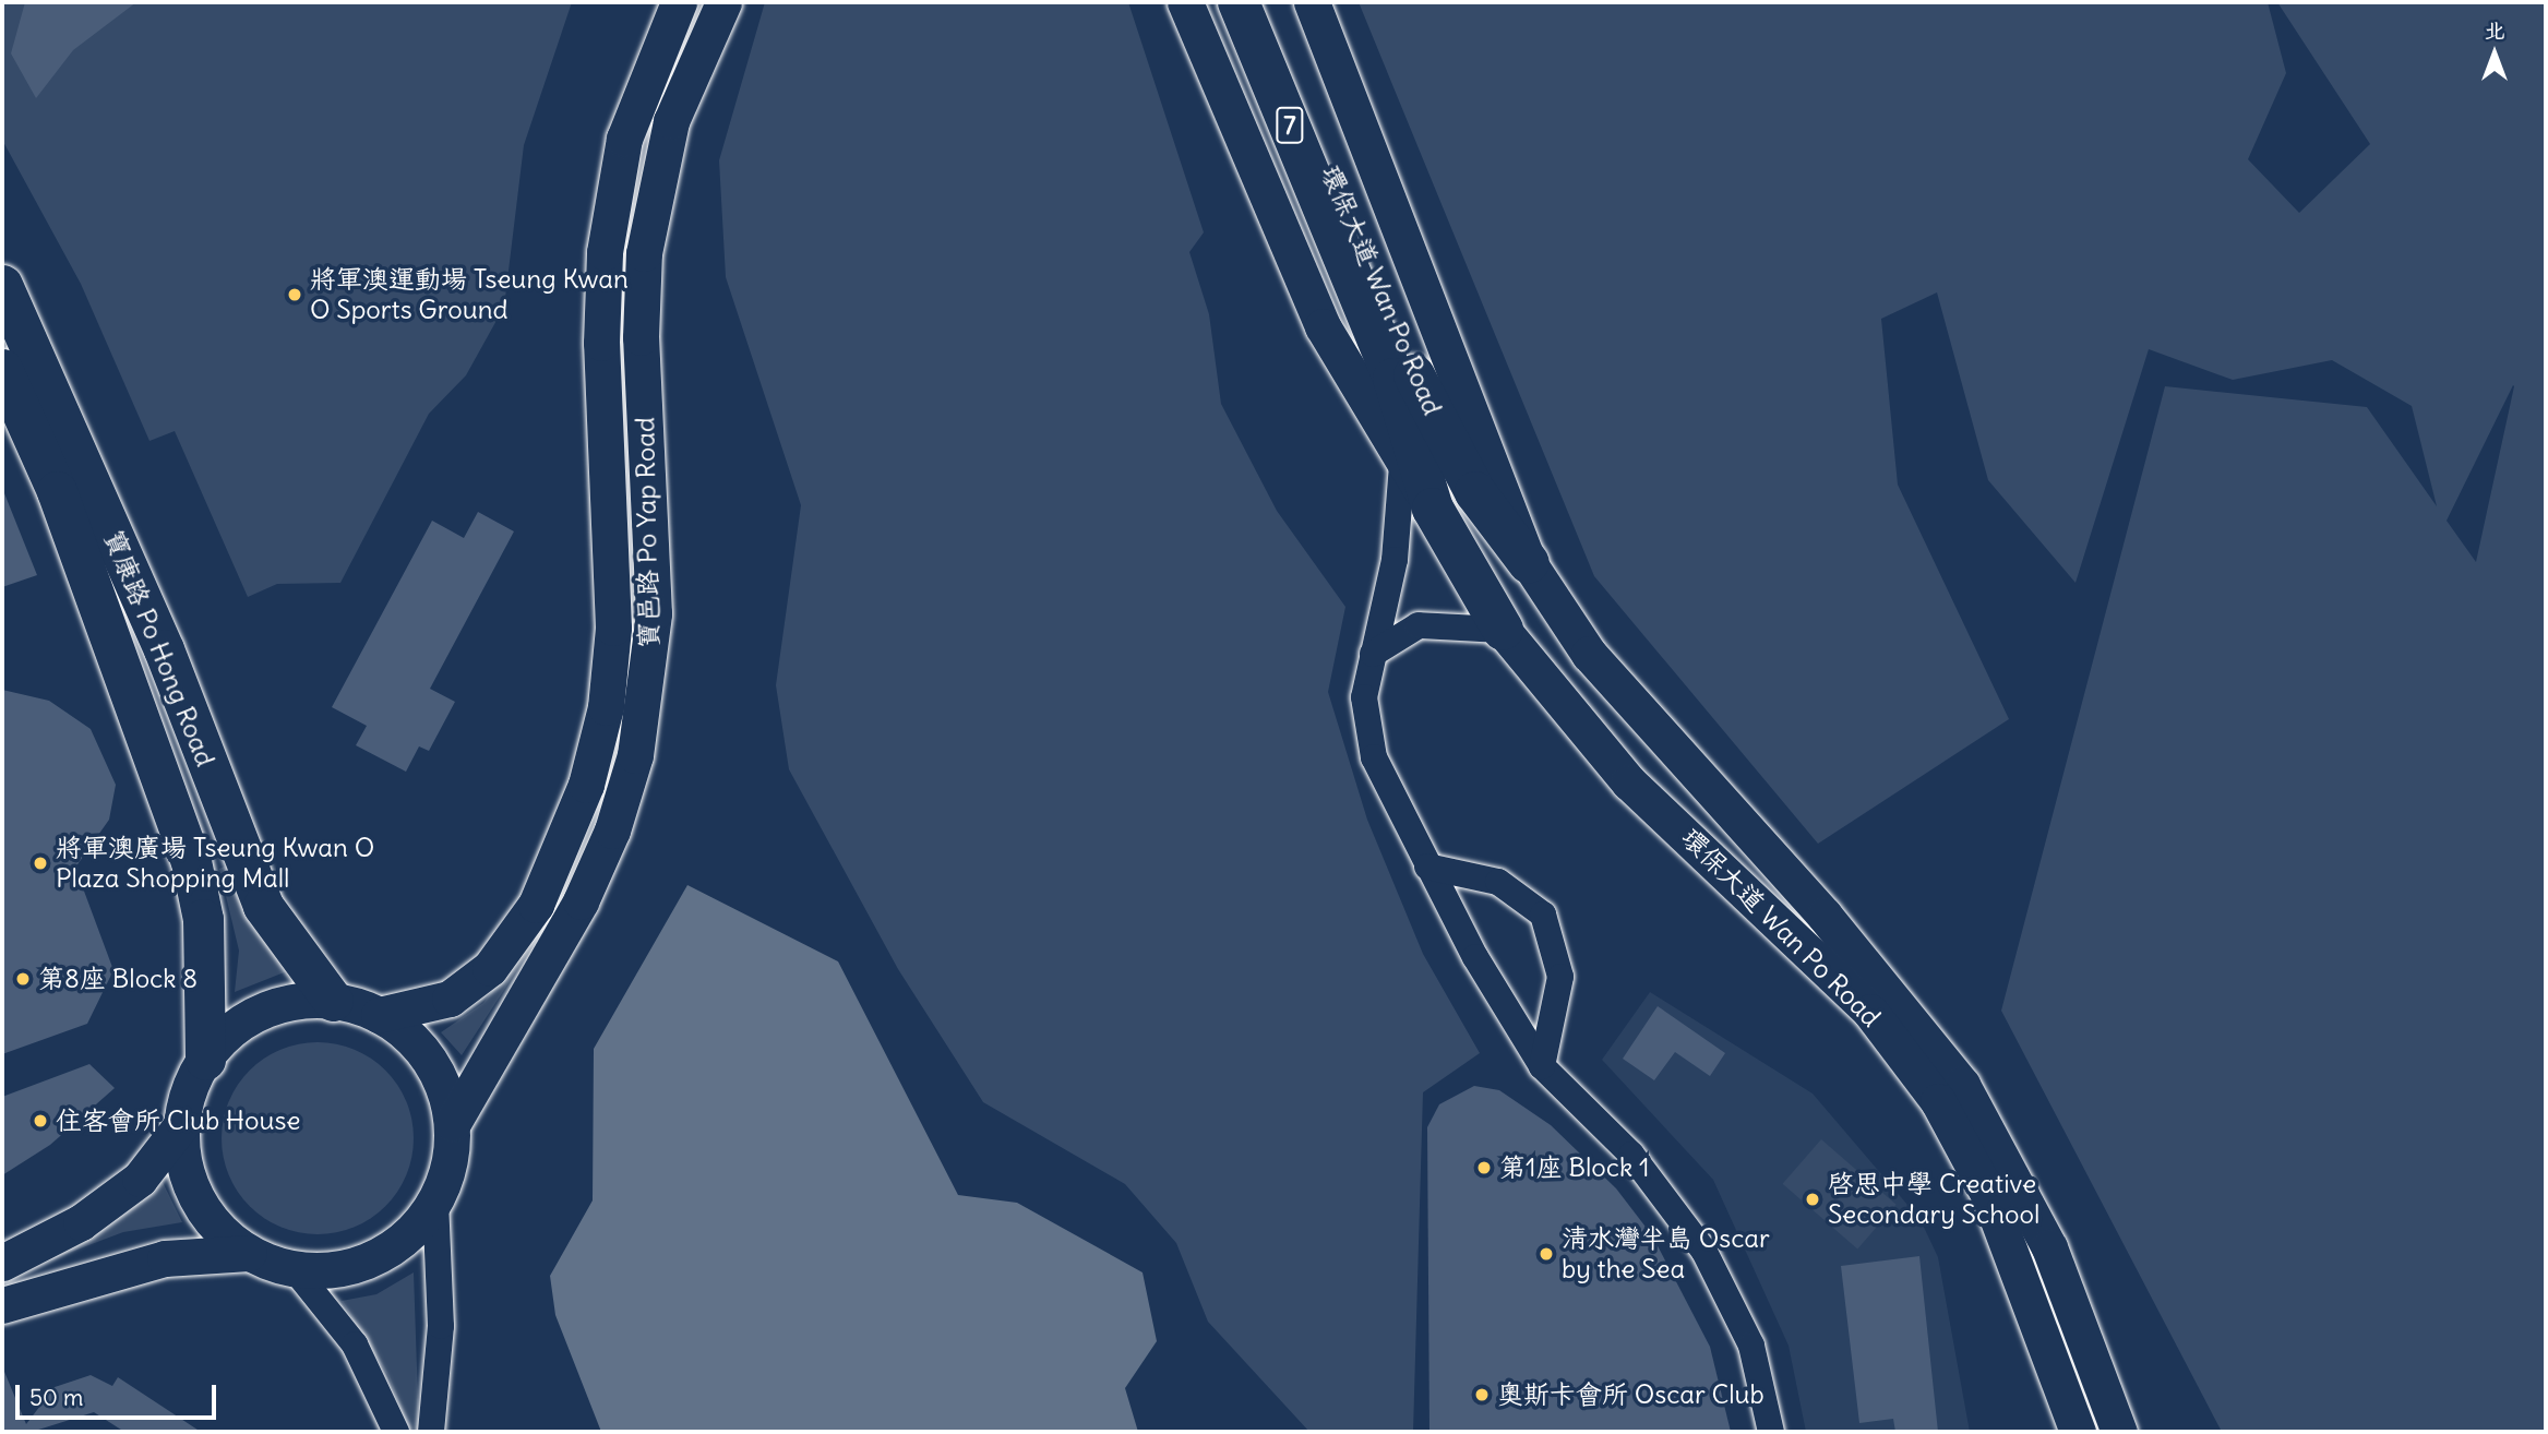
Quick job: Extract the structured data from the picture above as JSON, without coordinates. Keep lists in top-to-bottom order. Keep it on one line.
{"streets":{"highway":["7","環保大道 Wan Po Road"],"main road":["寶邑路 Po Yap Road","寶康路 Po Hong Road"]},"crossings":[["寶邑路 Po Yap Road","寶康路 Po Hong Road"]],"places":["將軍澳運動場 Tseung Kwan O Sports Ground","將軍澳廣場 Tseung Kwan O Plaza Shopping Mall","第8座 Block 8","住客會所 Club House","第1座 Block 1","啓思中學 Creative Secondary School","清水灣半島 Oscar by the Sea","奧斯卡會所 Oscar Club"],"scale_bar":"50 m","north":"top"}
